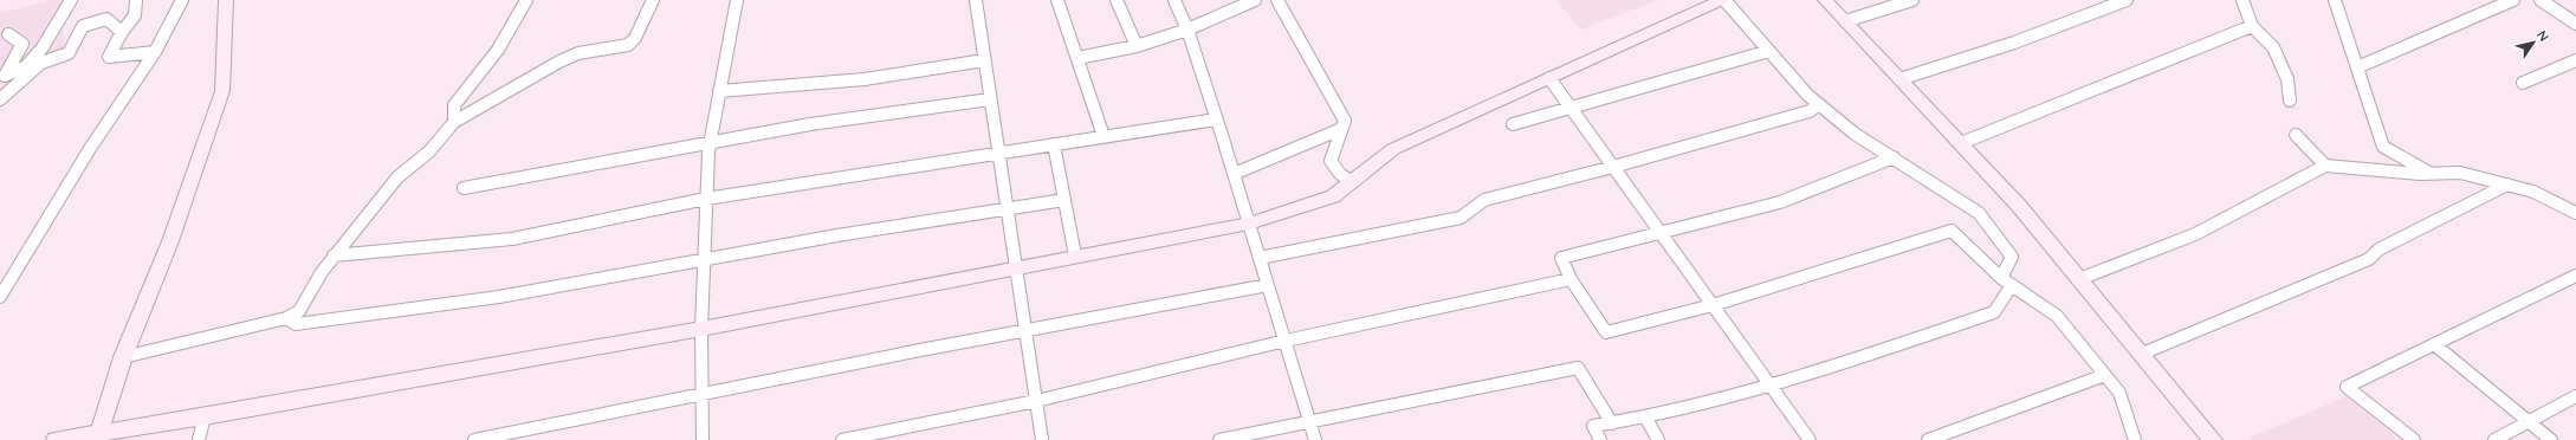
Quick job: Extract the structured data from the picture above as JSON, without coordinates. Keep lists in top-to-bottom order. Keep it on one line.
{"north":"top right"}
